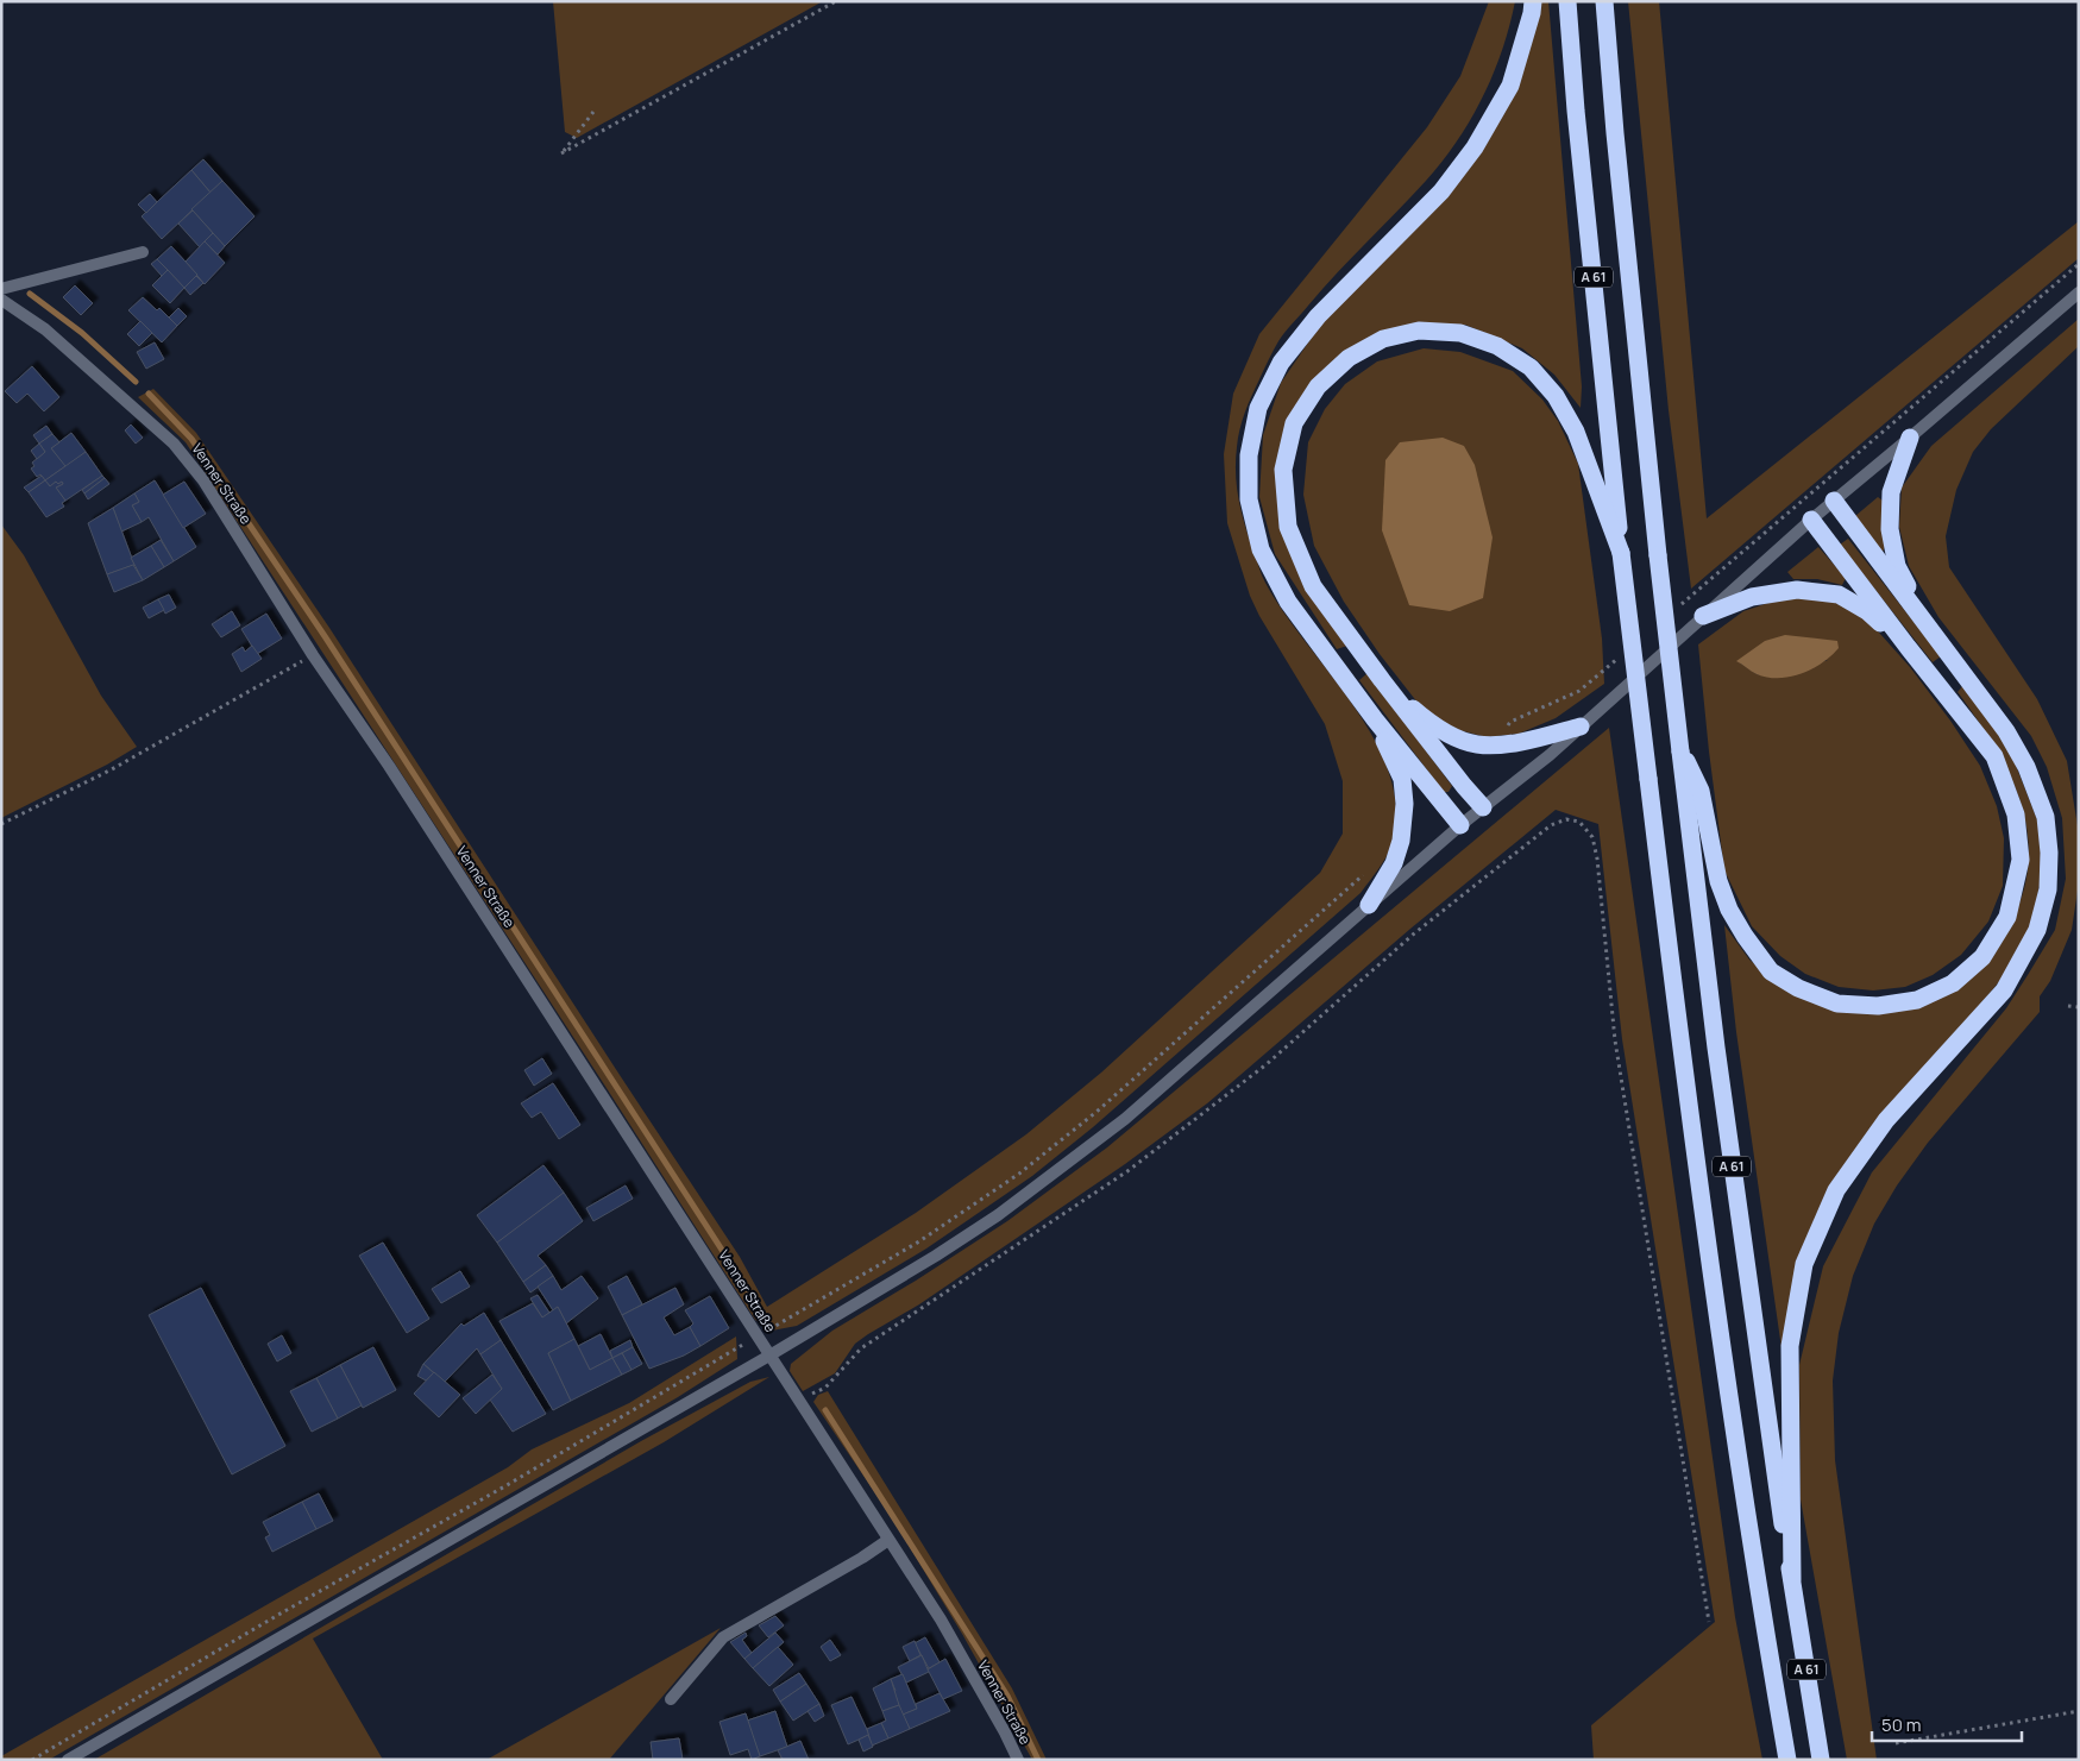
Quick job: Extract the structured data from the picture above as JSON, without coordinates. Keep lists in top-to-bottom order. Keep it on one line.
{"streets":{"highway":["A 61"],"street":["Venner Straße"]},"scale_bar":"50 m"}
